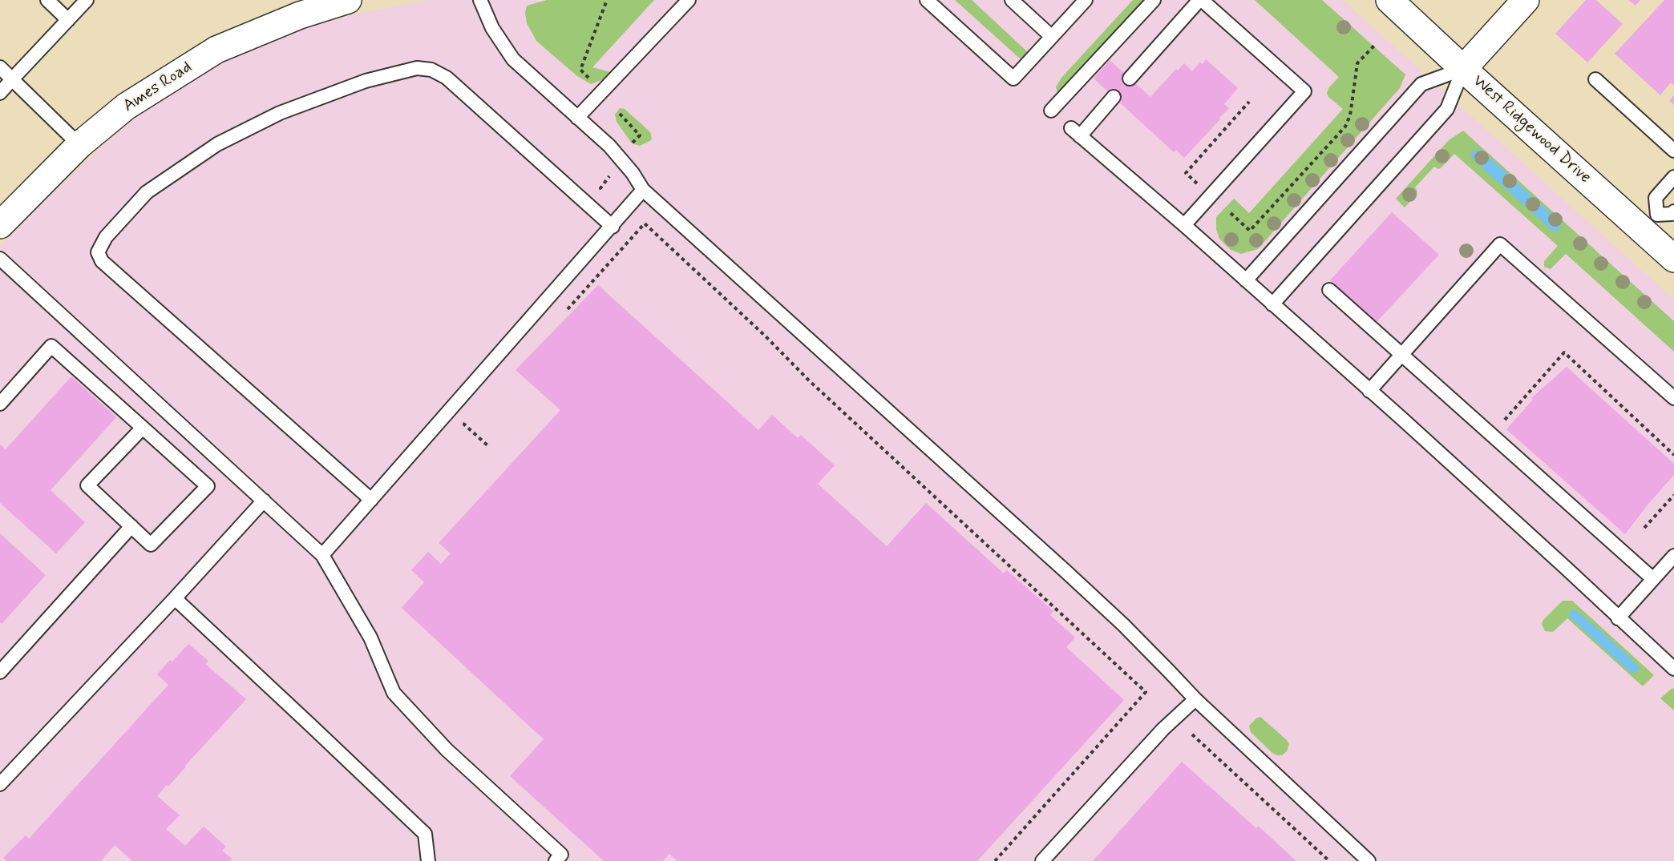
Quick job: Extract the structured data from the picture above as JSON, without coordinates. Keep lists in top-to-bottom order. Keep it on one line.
{"streets":{"street":["Ames Road","West Ridgewood Drive"]}}
